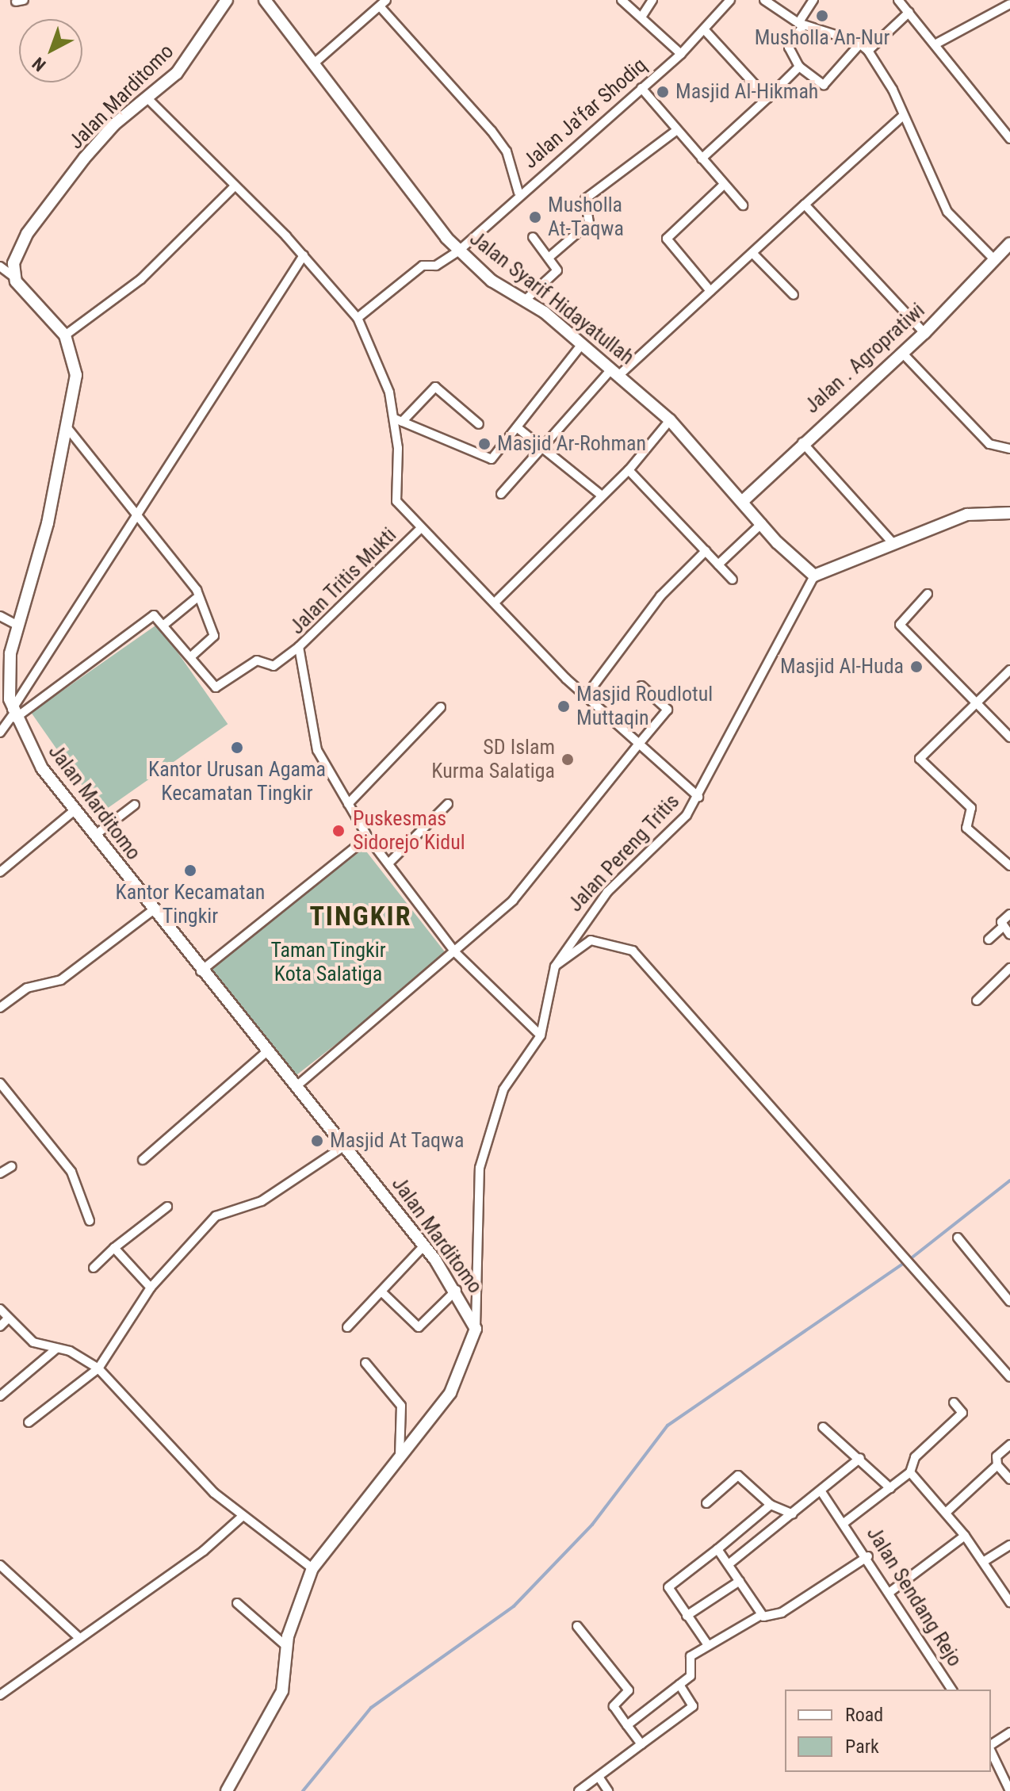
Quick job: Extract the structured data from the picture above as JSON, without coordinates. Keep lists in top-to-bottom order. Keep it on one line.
{"streets":{"street":["Jalan Marditomo","Jalan Ja'far Shodiq","Jalan Syarif Hidayatullah","Jalan . Agropratiwi","Jalan Tritis Mukti","Jalan Pereng Tritis","Jalan Sendang Rejo"]},"crossings":[["Jalan Marditomo","Jalan Pereng Tritis"],["Jalan Ja'far Shodiq","Jalan Syarif Hidayatullah"],["Jalan Syarif Hidayatullah","Jalan . Agropratiwi"],["Jalan Syarif Hidayatullah","Jalan Pereng Tritis"],["Jalan Tritis Mukti","Jalan Pereng Tritis"]],"districts":["TINGKIR"],"parks":["Taman Tingkir Kota Salatiga"],"places":["Musholla An-Nur","Masjid Al-Hikmah","Musholla At-Taqwa","Masjid Ar-Rohman","Masjid Al-Huda","Masjid Roudlotul Muttaqin","Kantor Urusan Agama Kecamatan Tingkir","SD Islam Kurma Salatiga","Puskesmas Sidorejo Kidul","Kantor Kecamatan Tingkir","Masjid At Taqwa"],"legend":["Road","Park"],"north":"bottom left"}
